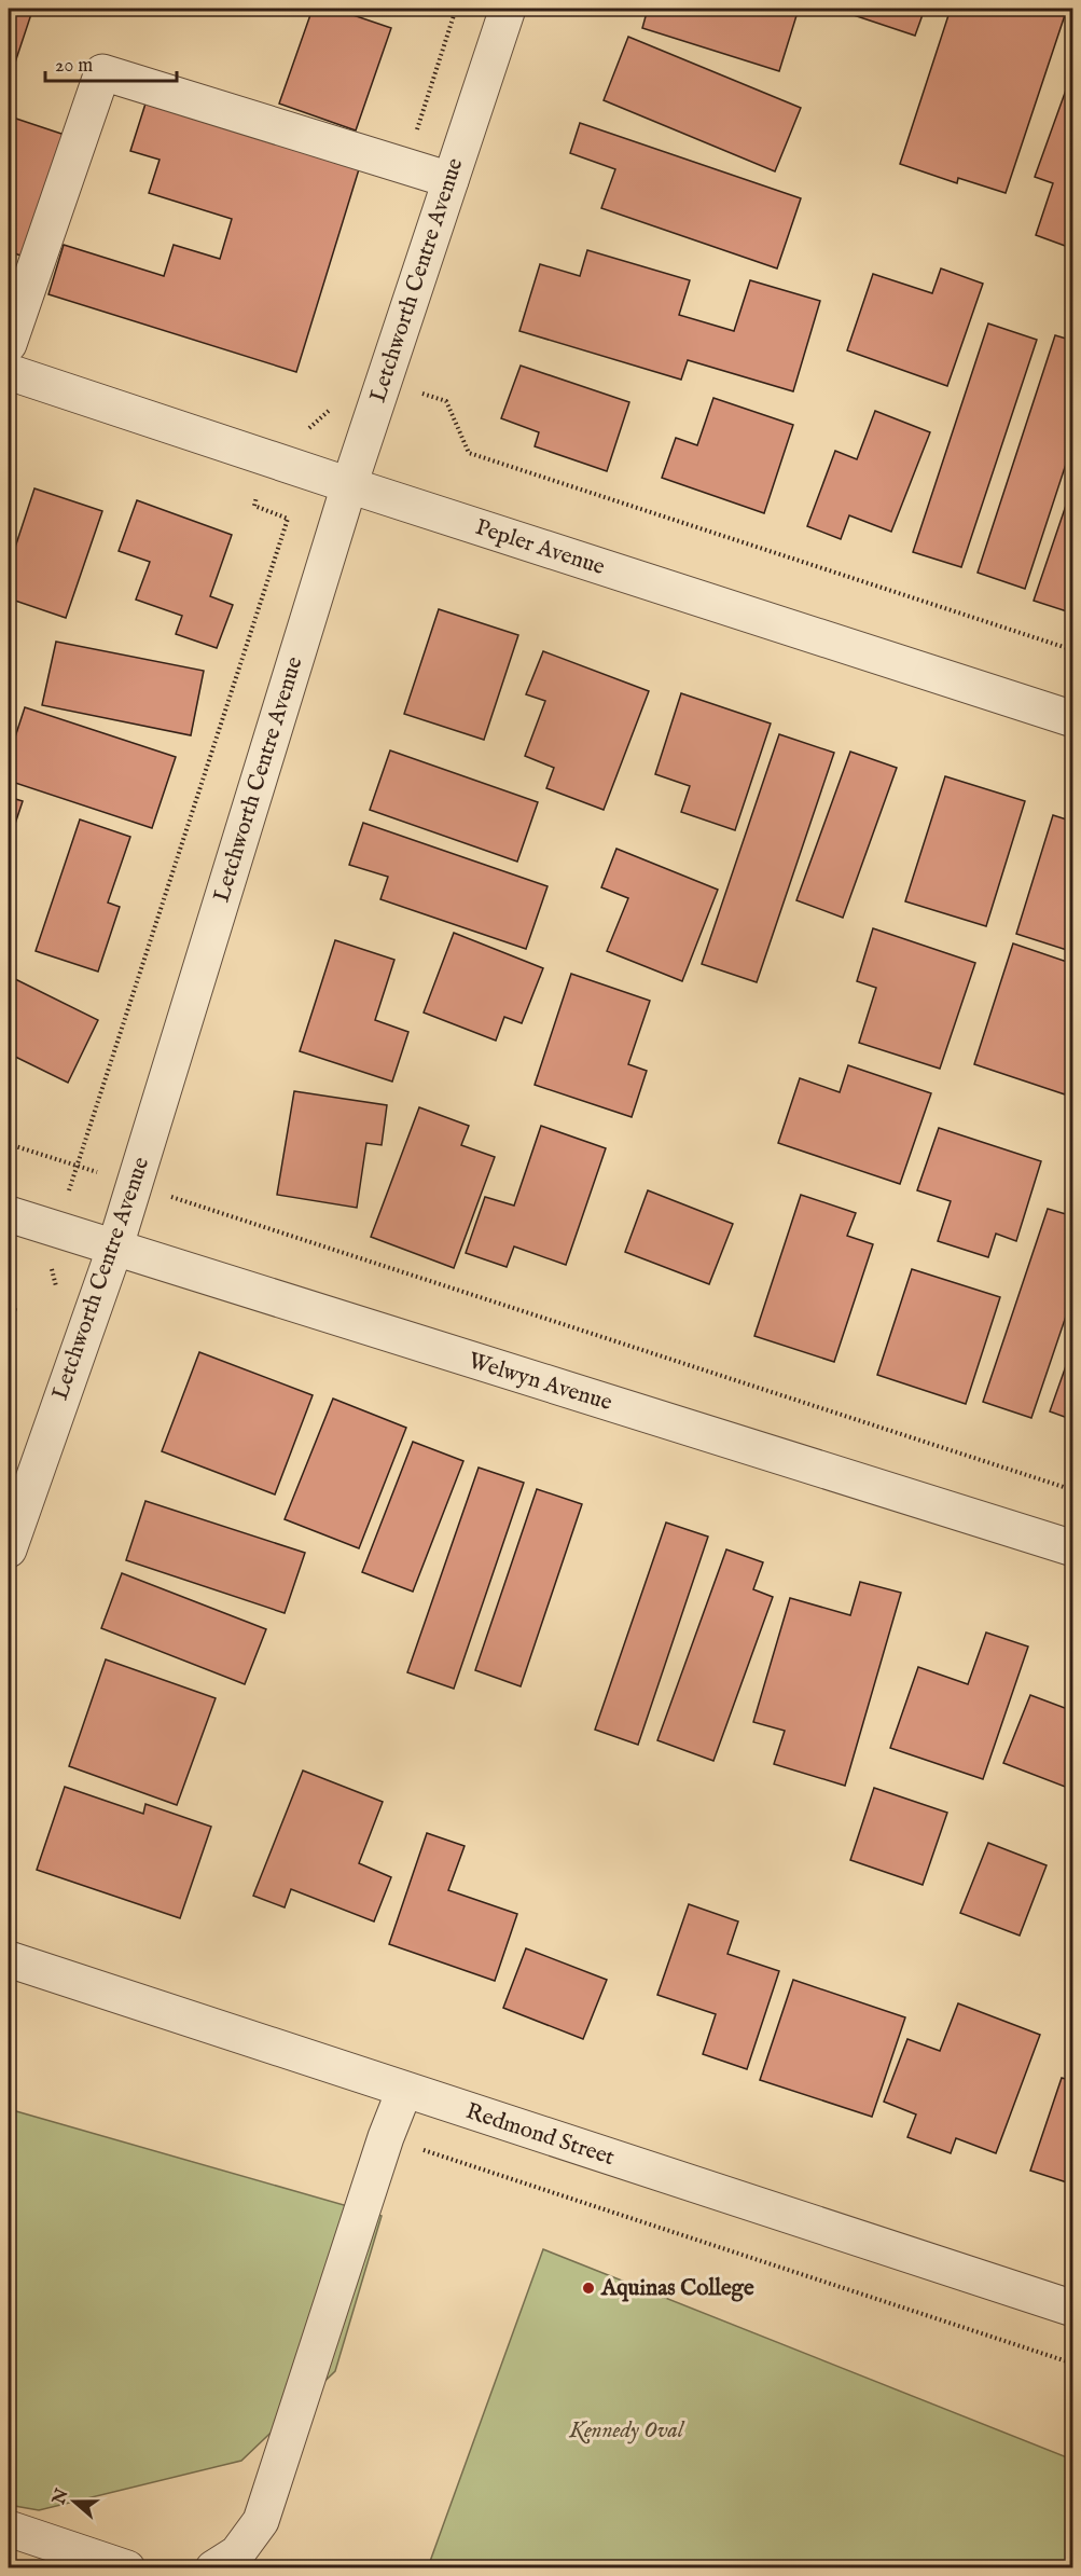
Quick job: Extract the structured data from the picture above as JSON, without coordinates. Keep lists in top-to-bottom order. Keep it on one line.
{"streets":{"street":["Letchworth Centre Avenue","Pepler Avenue","Welwyn Avenue","Redmond Street"]},"crossings":[["Letchworth Centre Avenue","Pepler Avenue"],["Letchworth Centre Avenue","Welwyn Avenue"]],"parks":["Kennedy Oval"],"places":["Aquinas College"],"scale_bar":"20 m","north":"left"}
